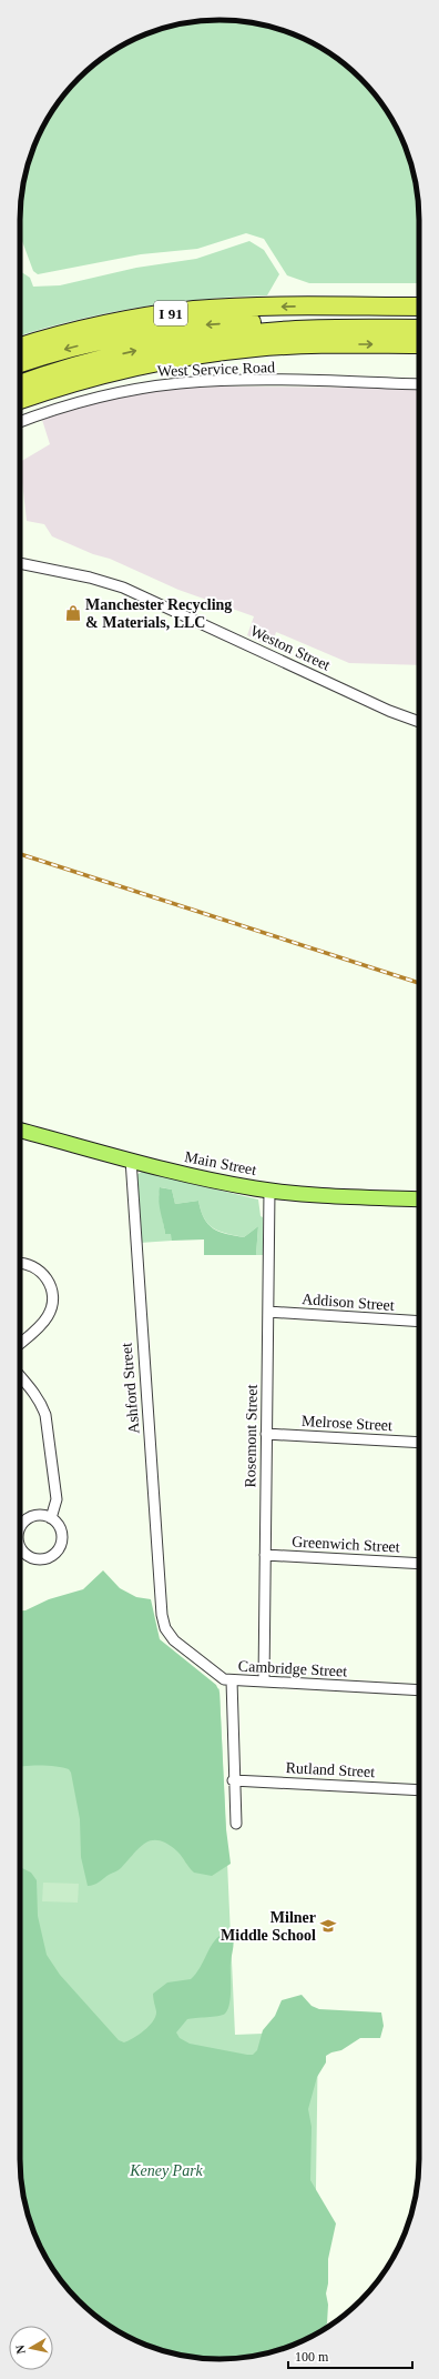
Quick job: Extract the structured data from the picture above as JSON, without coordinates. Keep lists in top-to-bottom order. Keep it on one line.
{"streets":{"highway":["I 91"],"main road":["Main Street"],"street":["West Service Road","Weston Street","Addison Street","Ashford Street","Melrose Street","Rosemont Street","Greenwich Street","Cambridge Street","Rutland Street"]},"crossings":[["Main Street","Ashford Street"],["Main Street","Rosemont Street"],["Addison Street","Rosemont Street"],["Ashford Street","Cambridge Street"],["Melrose Street","Rosemont Street"],["Rosemont Street","Greenwich Street"],["Rosemont Street","Cambridge Street"]],"parks":["Keney Park"],"places":{"shop":["Manchester Recycling & Materials, LLC"],"school or university":["Milner Middle School"]},"scale_bar":"100 m","north":"left"}
